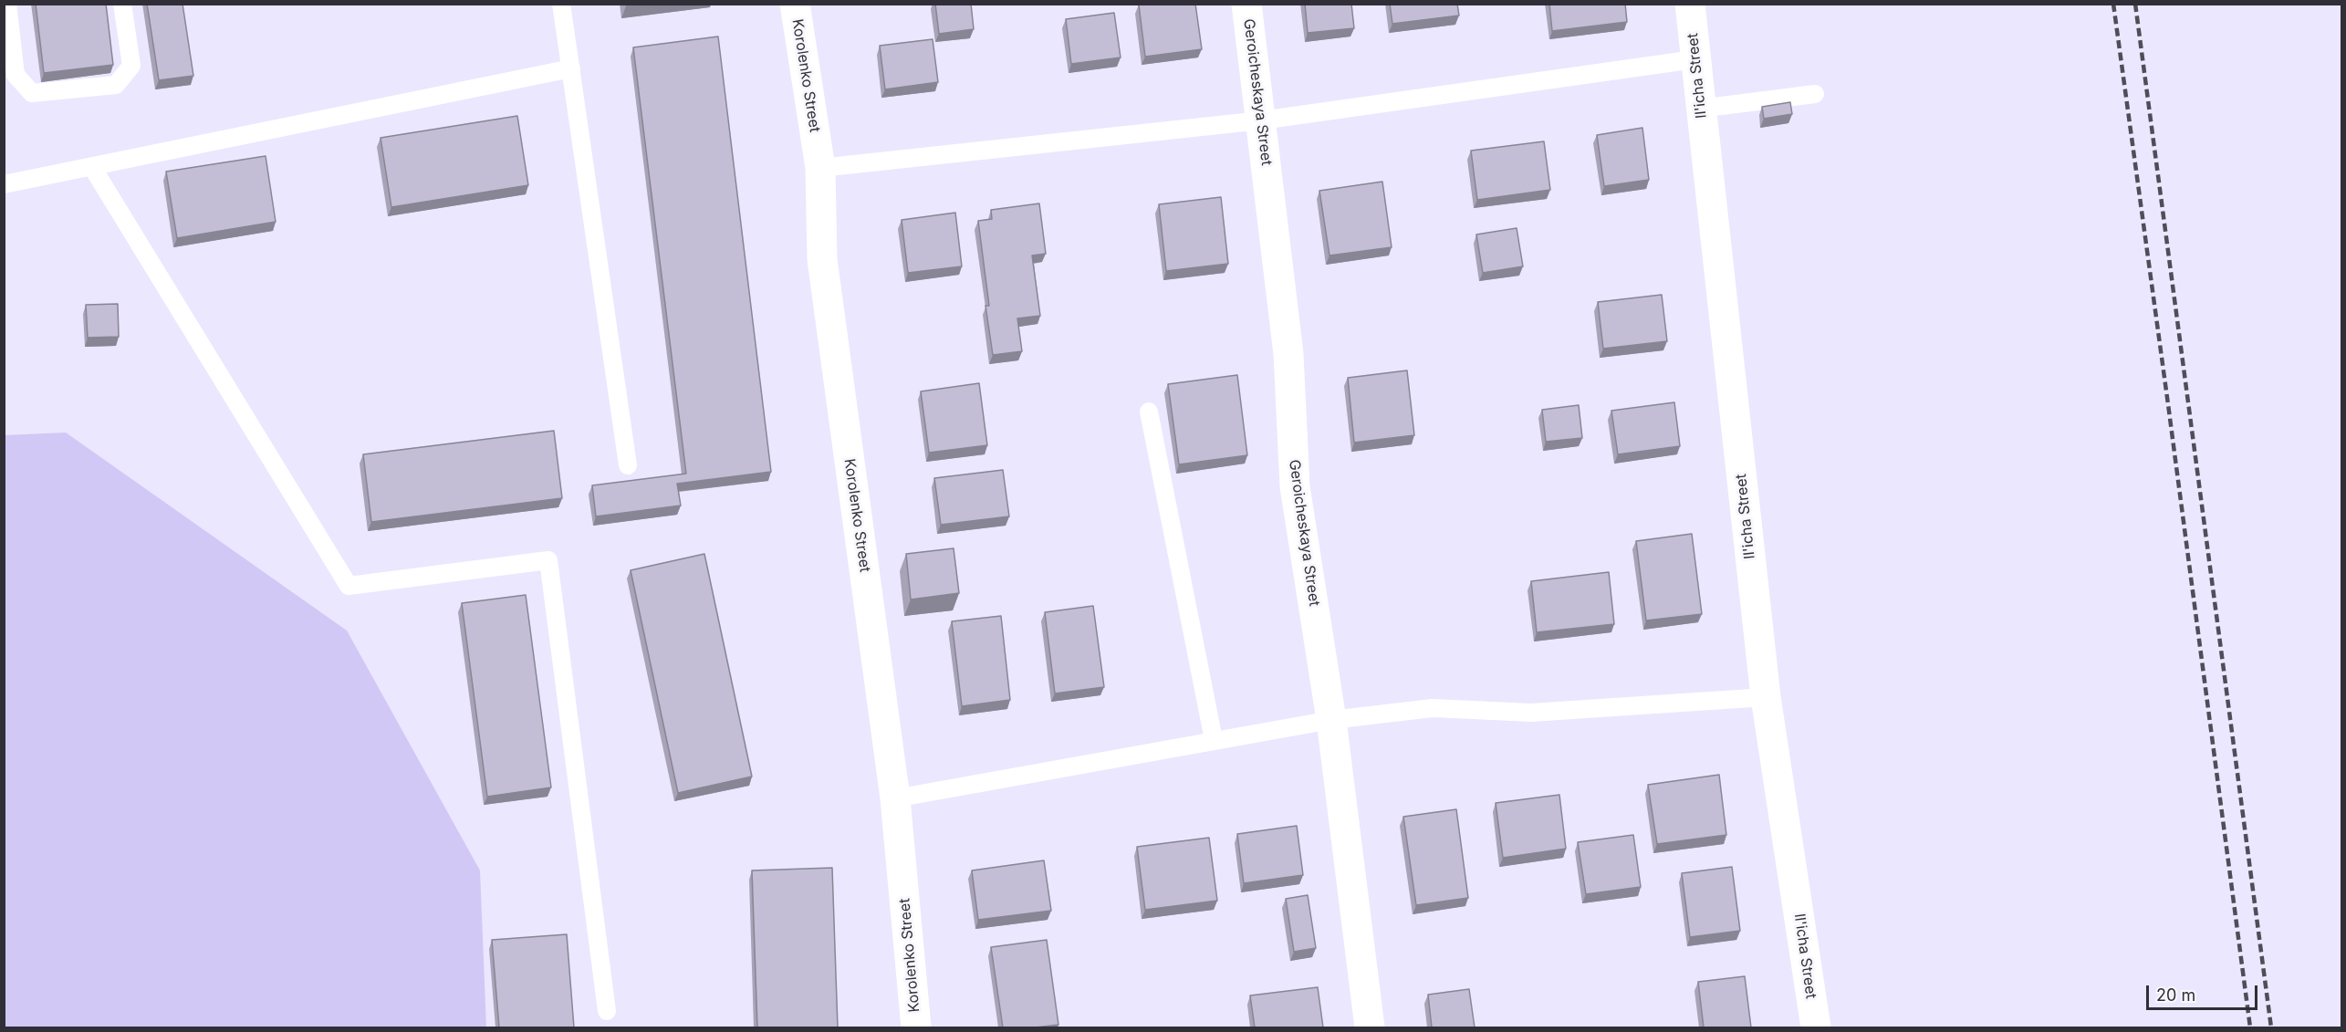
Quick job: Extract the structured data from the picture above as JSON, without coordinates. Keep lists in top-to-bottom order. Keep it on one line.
{"streets":{"street":["Korolenko Street","Il'icha Street","Geroicheskaya Street"]},"scale_bar":"20 m"}
